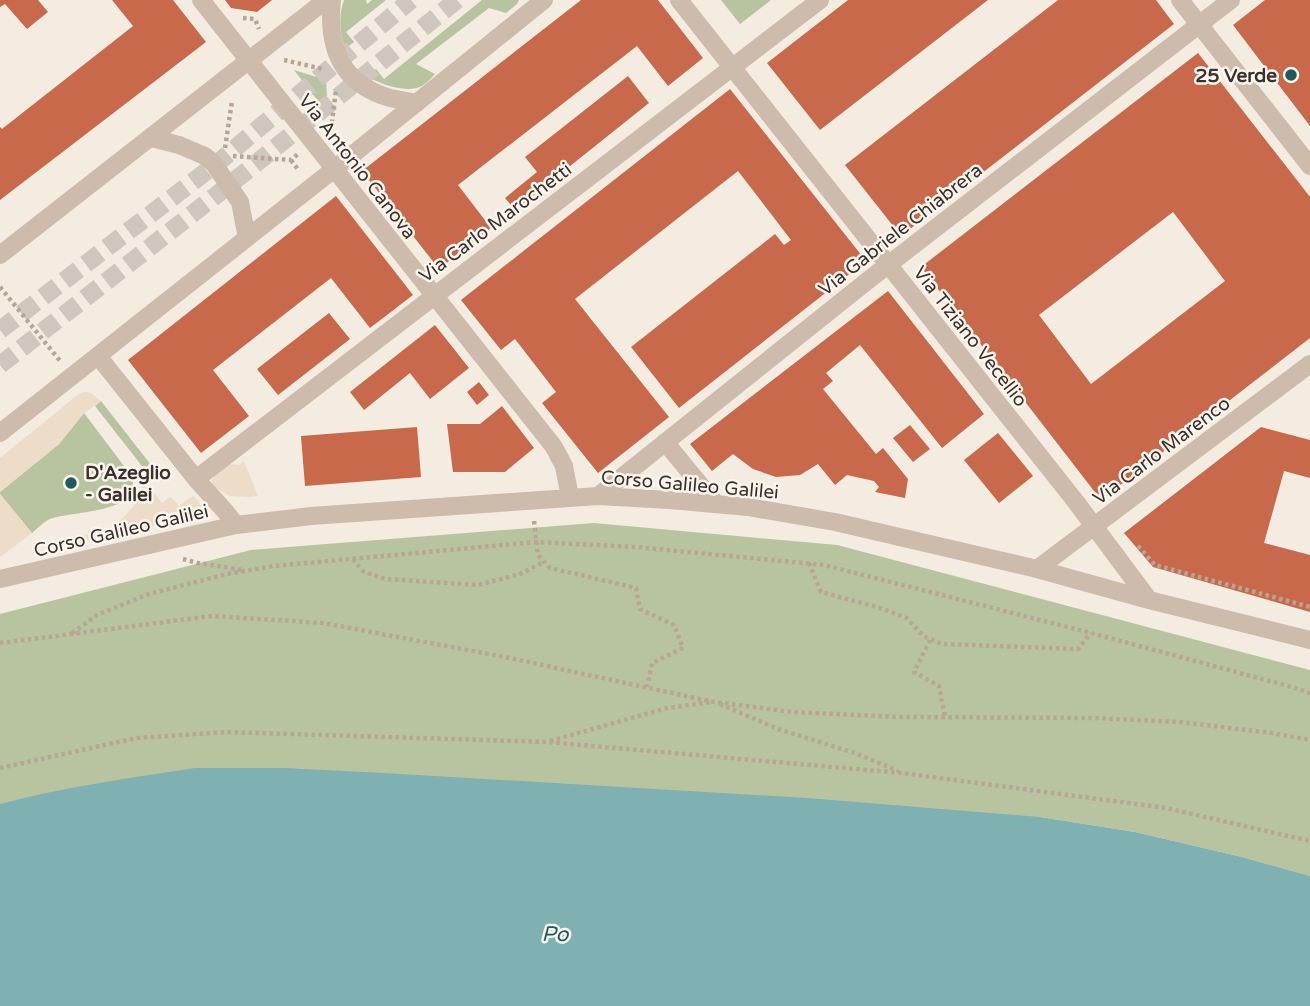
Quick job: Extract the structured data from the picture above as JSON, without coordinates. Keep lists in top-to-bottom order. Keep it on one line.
{"streets":{"street":["Via Antonio Canova","Via Carlo Marochetti","Via Gabriele Chiabrera","Via Tiziano Vecellio","Via Carlo Marenco","Corso Galileo Galilei"]},"crossings":[["Via Antonio Canova","Via Carlo Marochetti"],["Via Antonio Canova","Corso Galileo Galilei"],["Via Carlo Marochetti","Via Tiziano Vecellio"],["Via Gabriele Chiabrera","Via Tiziano Vecellio"],["Via Gabriele Chiabrera","Corso Galileo Galilei"],["Via Tiziano Vecellio","Via Carlo Marenco"],["Via Tiziano Vecellio","Corso Galileo Galilei"],["Via Carlo Marenco","Corso Galileo Galilei"]],"water":["Po"],"places":["25 Verde","D'Azeglio - Galilei"]}
